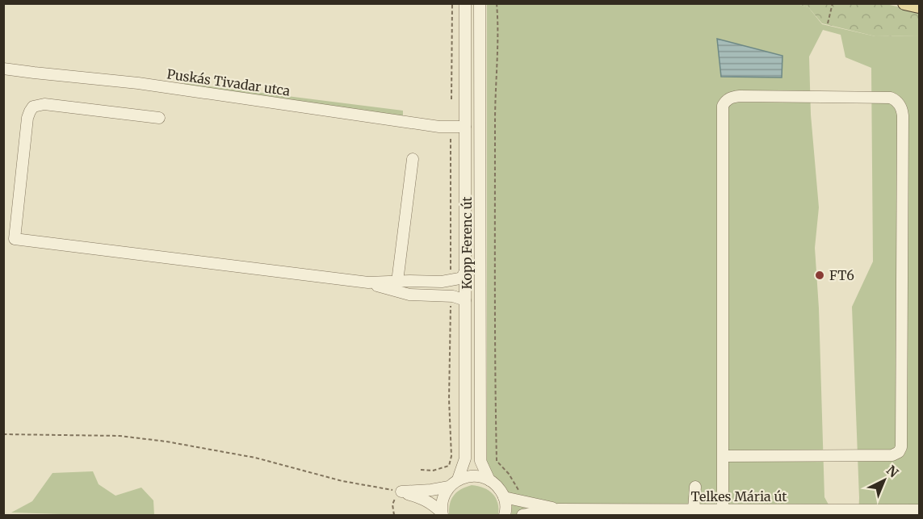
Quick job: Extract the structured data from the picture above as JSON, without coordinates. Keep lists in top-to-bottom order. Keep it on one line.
{"streets":{"street":["Puskás Tivadar utca","Kopp Ferenc út","Telkes Mária út"]},"crossings":[["Puskás Tivadar utca","Kopp Ferenc út"]],"places":["FT6"],"north":"top right"}
